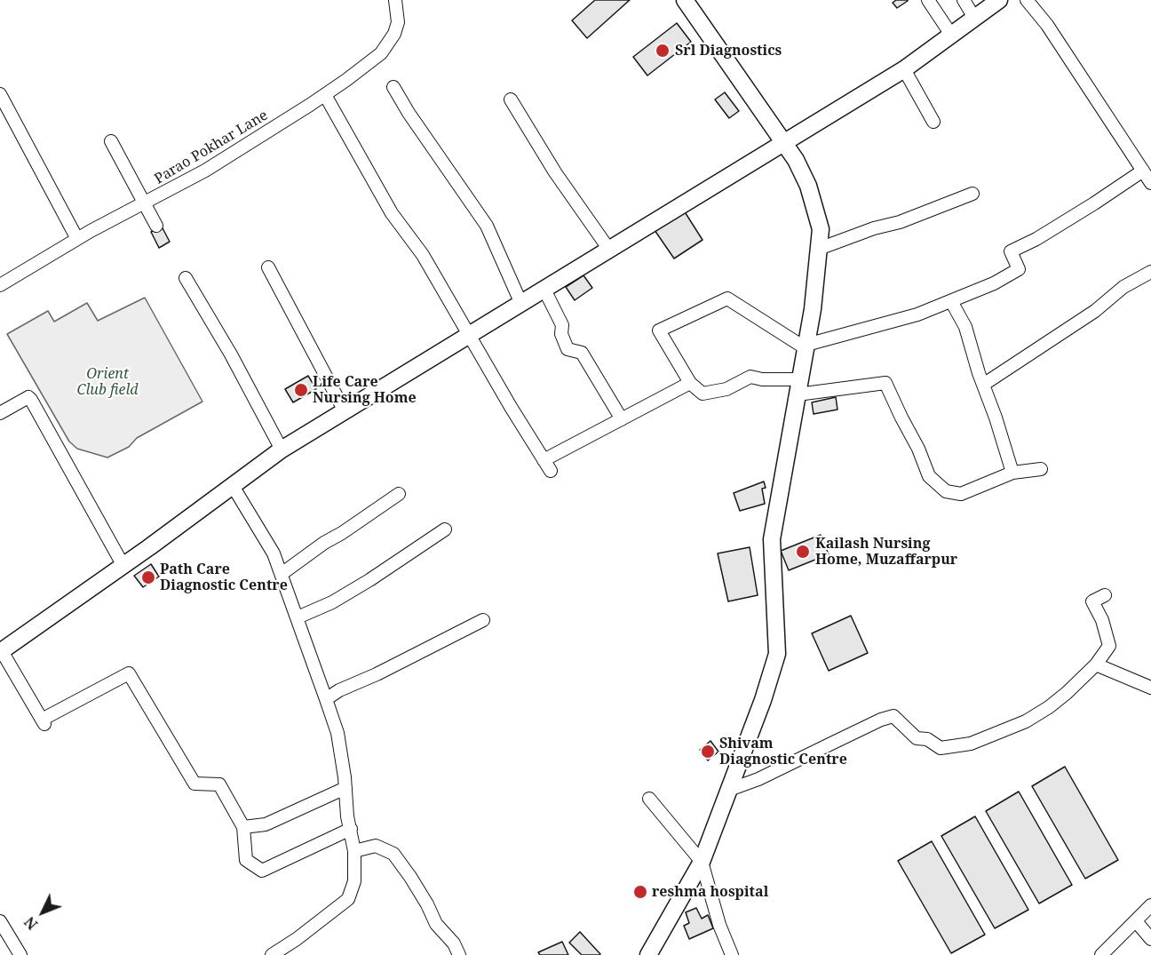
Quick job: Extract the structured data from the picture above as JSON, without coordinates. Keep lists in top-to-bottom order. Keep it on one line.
{"streets":{"street":["Parao Pokhar Lane"]},"parks":["Orient Club field"],"places":["Srl Diagnostics","Life Care Nursing Home","Kailash Nursing Home, Muzaffarpur","Path Care Diagnostic Centre","Shivam Diagnostic Centre","reshma hospital"],"north":"bottom left"}
